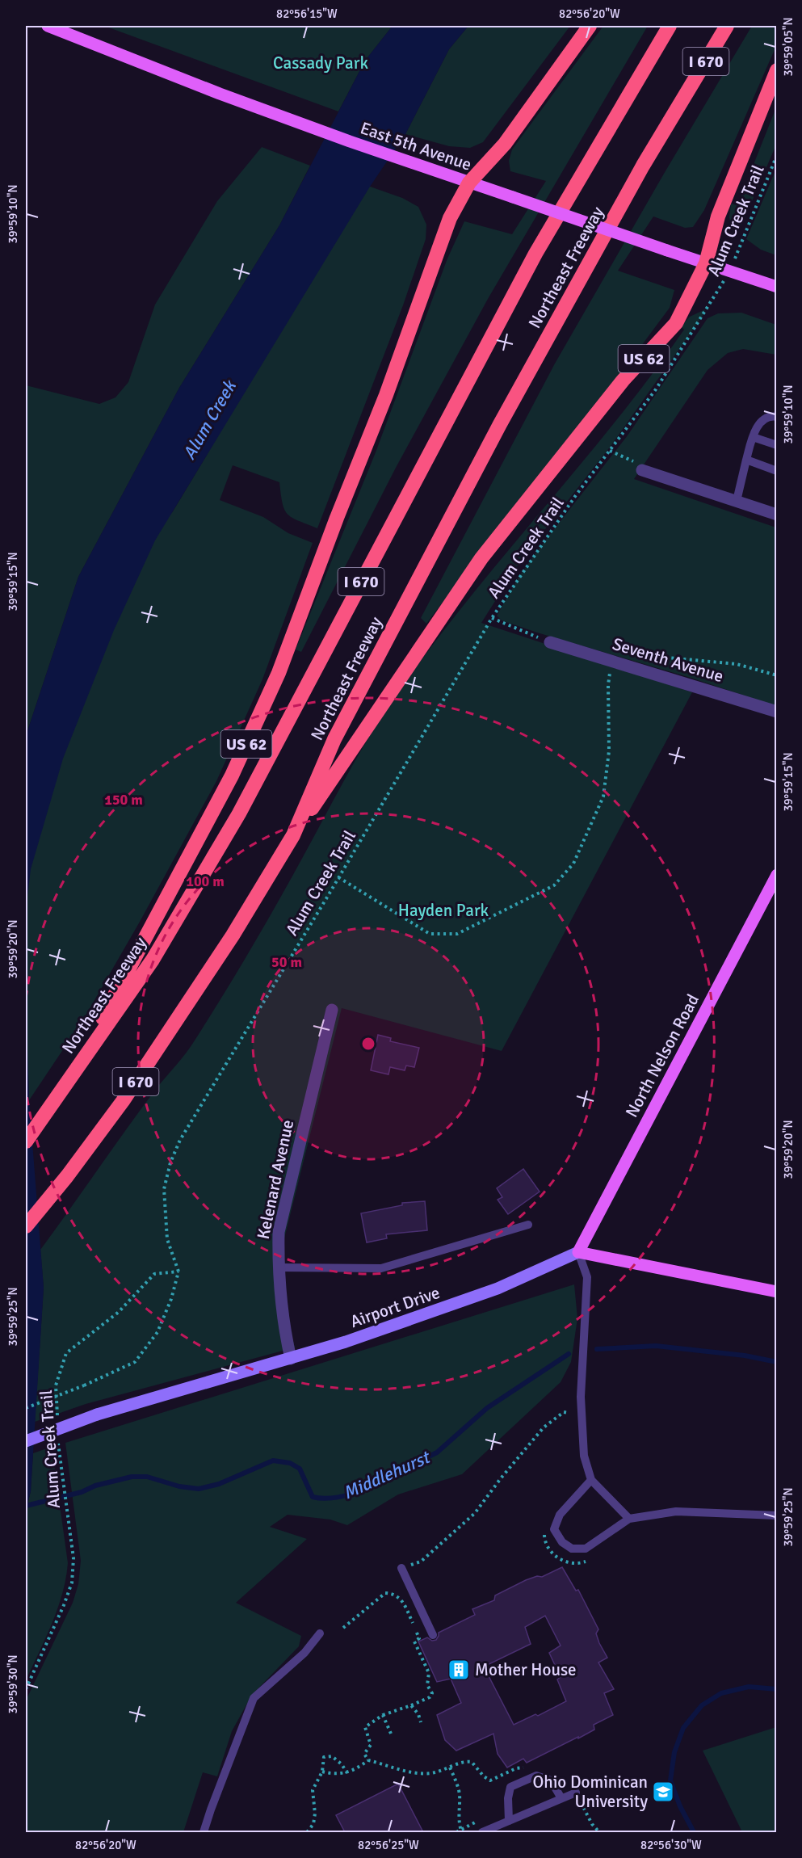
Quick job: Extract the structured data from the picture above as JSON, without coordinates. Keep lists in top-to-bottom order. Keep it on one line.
{"streets":{"highway":["I 670","Northeast Freeway","US 62"],"main road":["East 5th Avenue","North Nelson Road","Airport Drive"],"street":["Seventh Avenue","Kelenard Avenue"],"path":["Alum Creek Trail"]},"crossings":[["East 5th Avenue","Alum Creek Trail"],["East 5th Avenue","US 62"],["Northeast Freeway","US 62"],["North Nelson Road","Airport Drive"],["Kelenard Avenue","Airport Drive"]],"water":["Alum Creek","Middlehurst"],"parks":["Cassady Park","Hayden Park"],"places":{"building":["Mother House"],"school or university":["Ohio Dominican University"]},"coordinates":["82°56'15\"W","82°56'20\"W","39°59'05\"N","39°59'10\"N","39°59'15\"N","39°59'20\"N","39°59'25\"N","39°59'30\"N","82°56'25\"W","82°56'30\"W"],"rings":["150 m","100 m","50 m"]}
